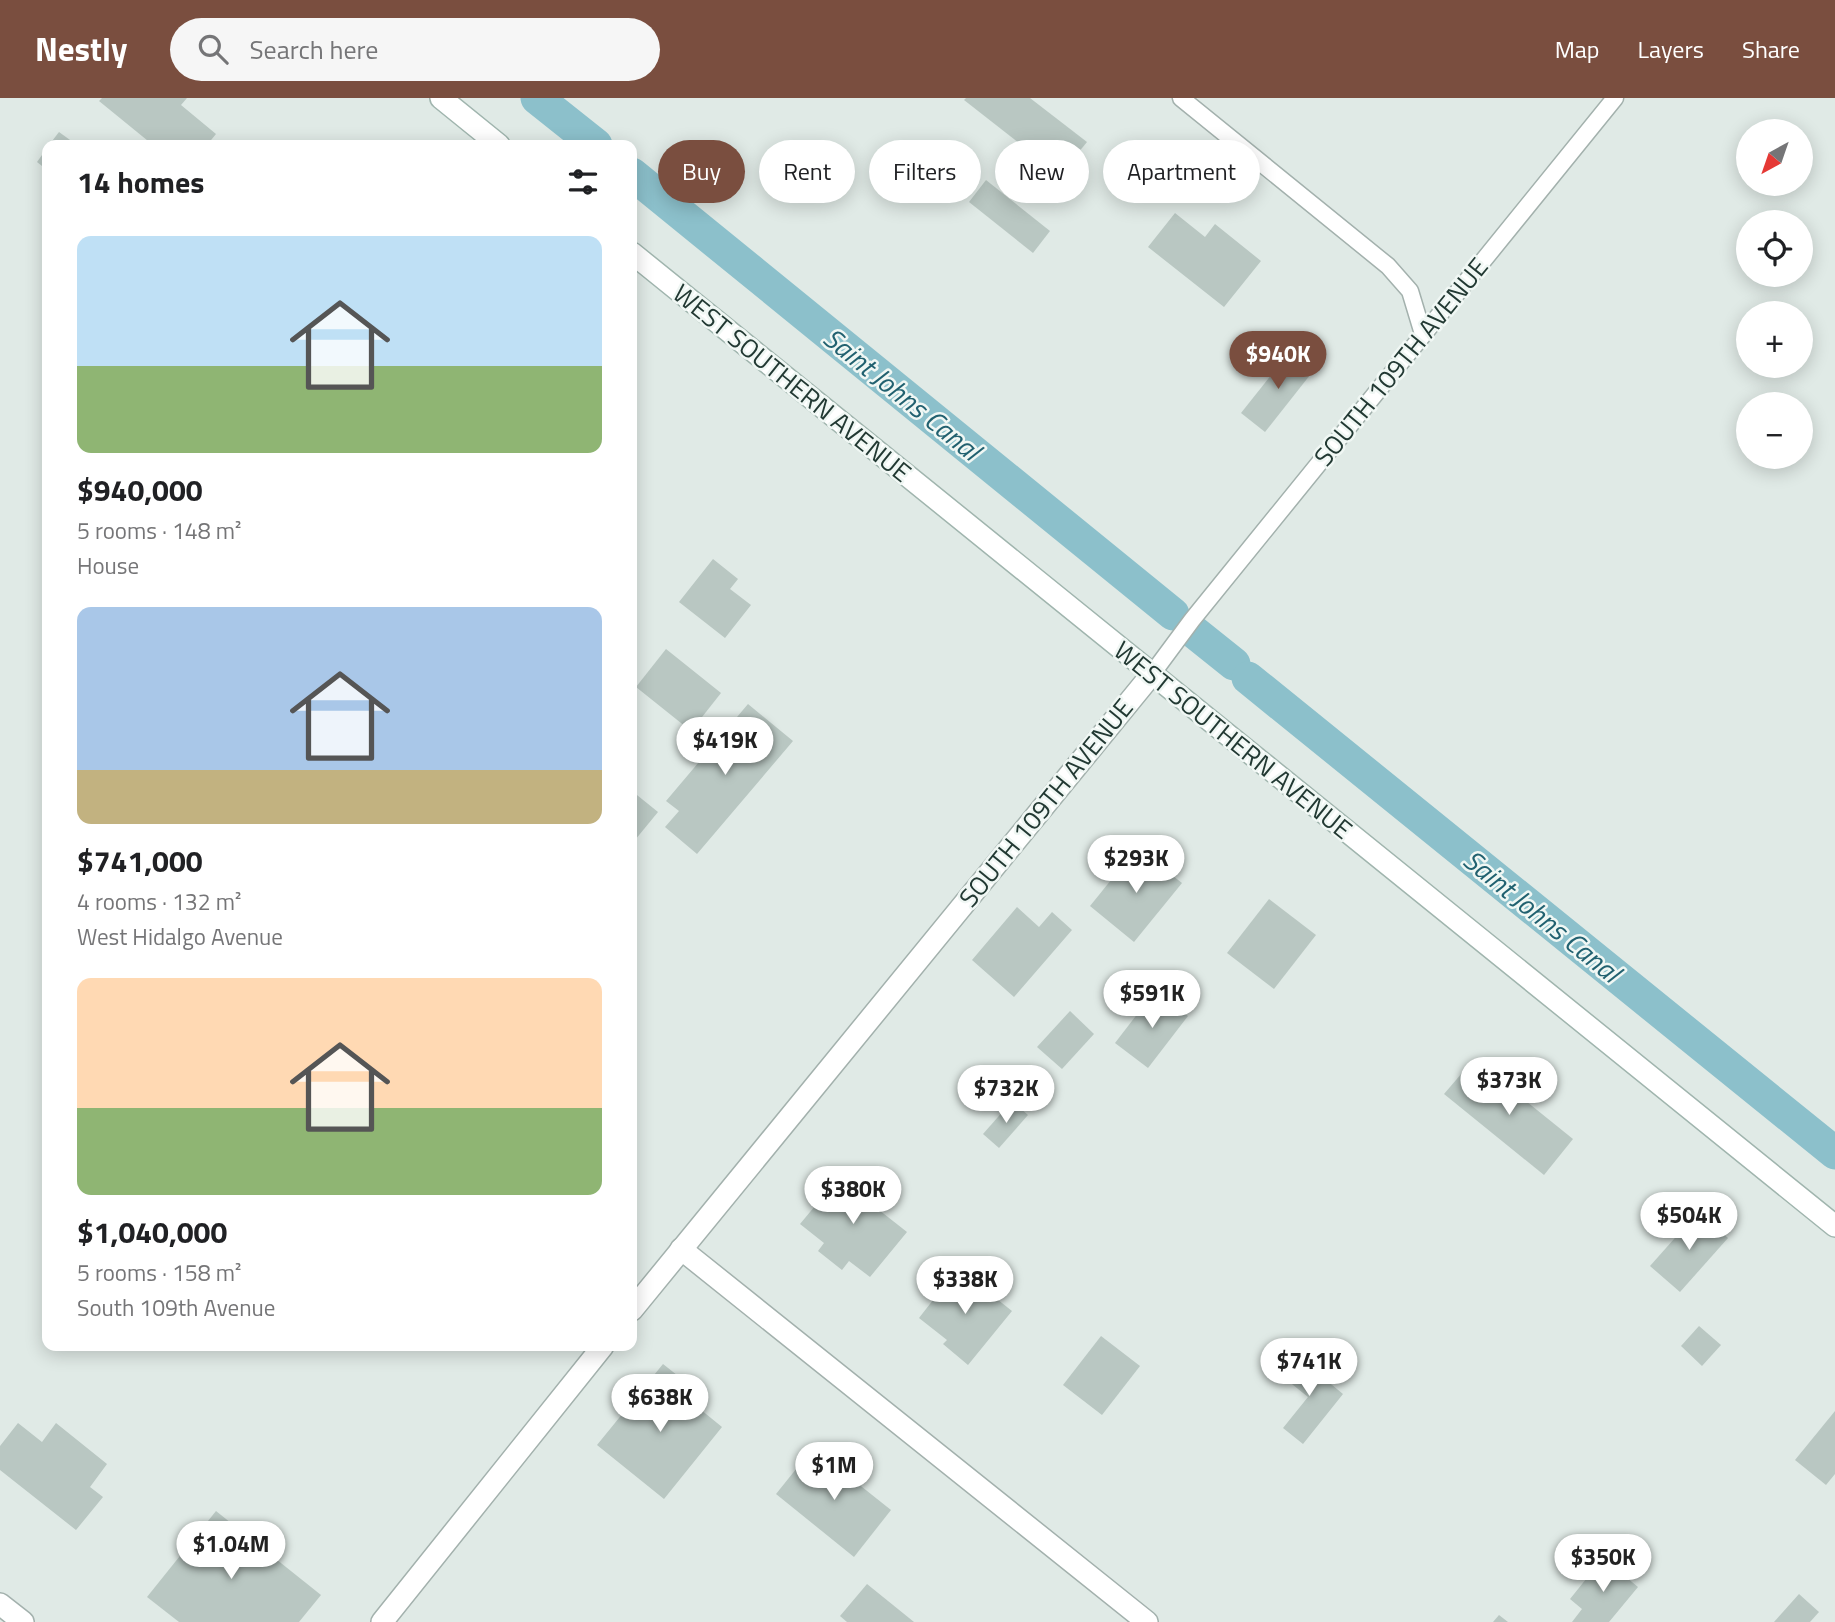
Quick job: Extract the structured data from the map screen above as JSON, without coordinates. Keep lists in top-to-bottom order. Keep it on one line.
{"streets":{"street":["SOUTH 109TH AVENUE","WEST SOUTHERN AVENUE"]},"crossings":[["SOUTH 109TH AVENUE","WEST SOUTHERN AVENUE"]],"water":["Saint Johns Canal"],"north":"bottom left","page":{"header":"Nestly","search":"Search here","nav":["Map","Layers","Share"],"map_buttons":["+","−"],"chip":["Buy","Rent","Filters","New","Apartment"],"heading":"14 homes","list":[{"name":"$940,000","note":"5 rooms · 148 m² · House"},{"name":"$741,000","note":"4 rooms · 132 m² · West Hidalgo Avenue"},{"name":"$1,040,000","note":"5 rooms · 158 m² · South 109th Avenue"}],"price":["$940K","$419K","$293K","$591K","$373K","$732K","$380K","$504K","$338K","$741K","$638K","$1M","$1.04M","$350K"]}}
